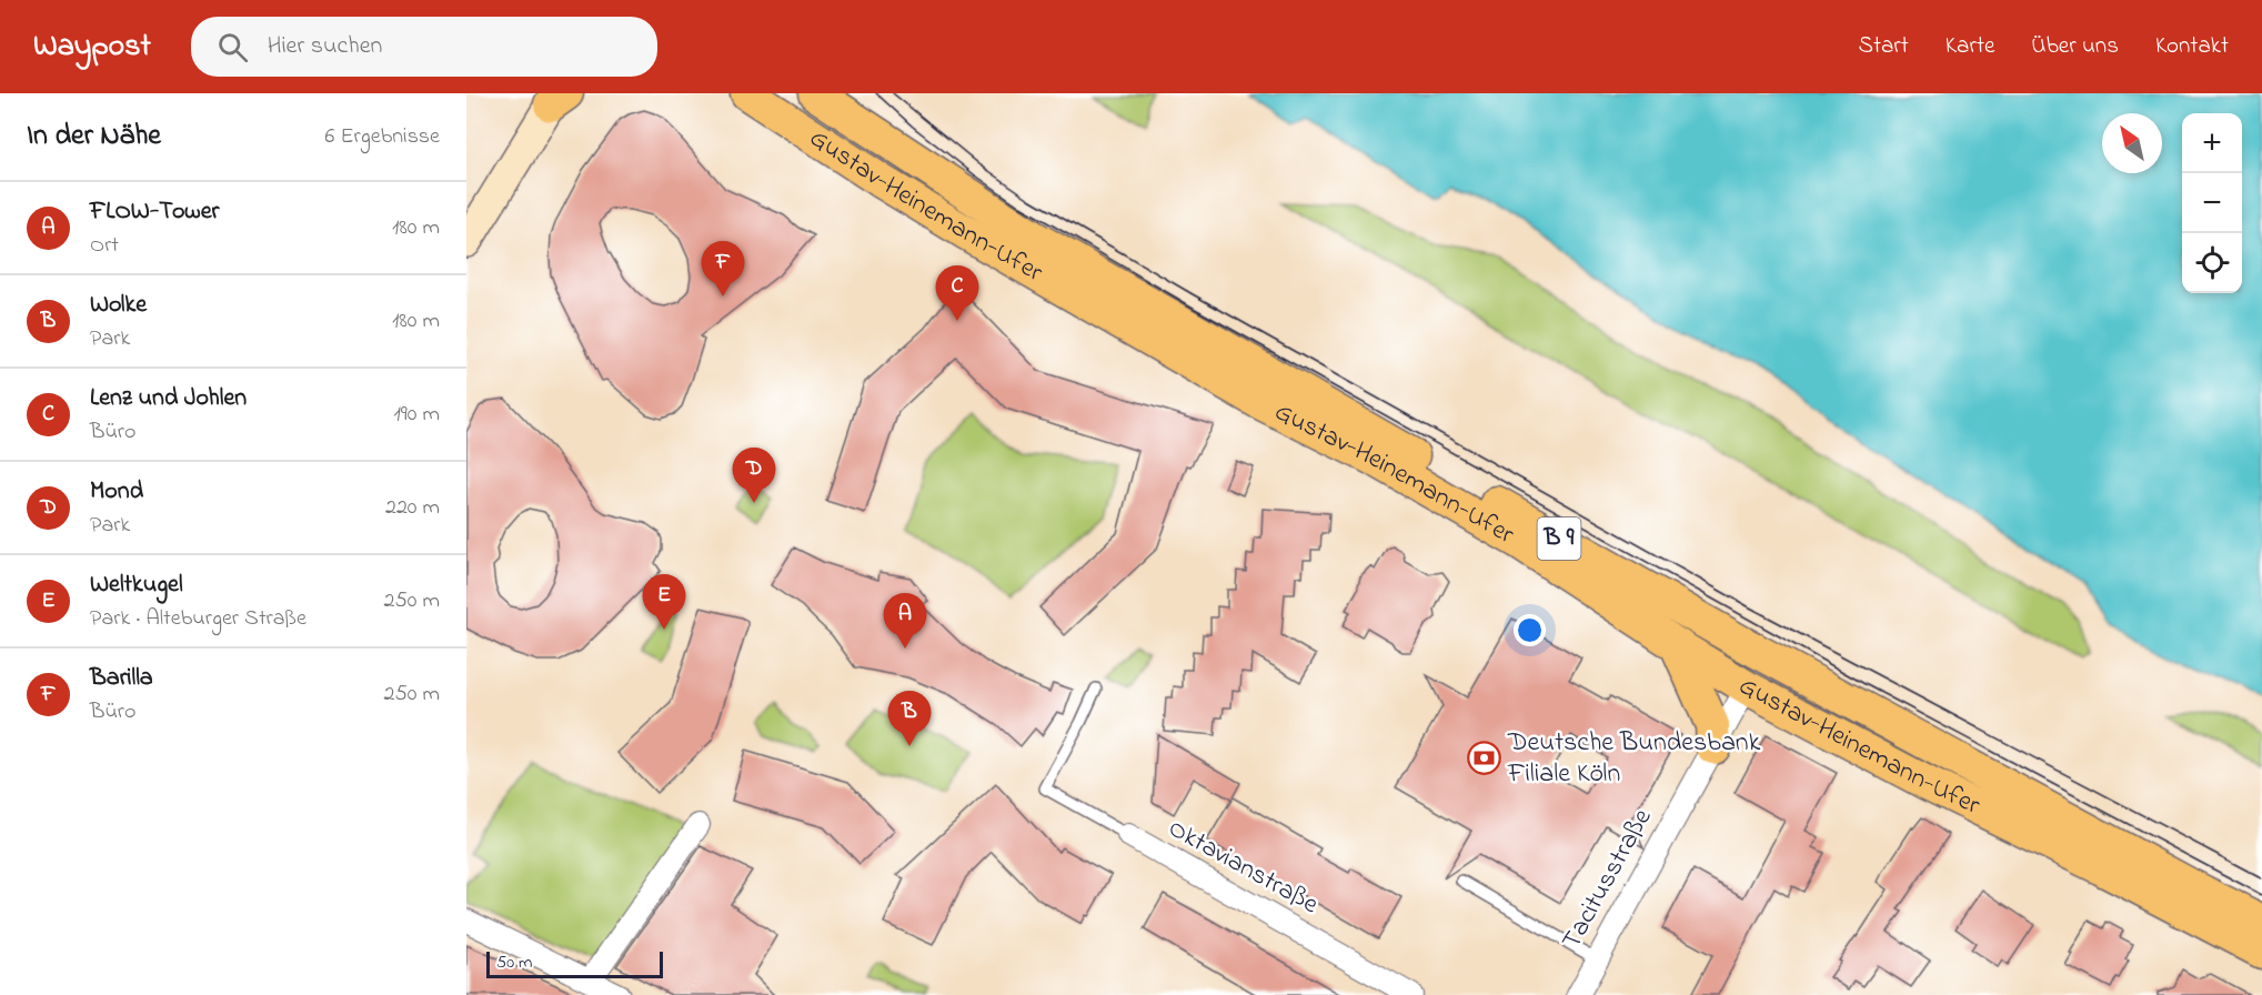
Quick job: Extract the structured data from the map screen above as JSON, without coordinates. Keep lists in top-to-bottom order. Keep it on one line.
{"streets":{"main road":["Gustav-Heinemann-Ufer","B 9"],"street":["Oktavianstraße","Tacitusstraße"]},"crossings":[["Gustav-Heinemann-Ufer","Tacitusstraße"]],"places":{"bank":["Deutsche Bundesbank Filiale Köln"]},"scale_bar":"50 m","north":"top left","page":{"header":"Waypost","search":"Hier suchen","nav":["Start","Karte","Über uns","Kontakt"],"heading":["In der Nähe","6 Ergebnisse"],"map_buttons":["+","−"],"list":[{"mark":"A","name":"FLOW-Tower","note":"Ort","value":"180 m"},{"mark":"B","name":"Wolke","note":"Park","value":"180 m"},{"mark":"C","name":"Lenz und Johlen","note":"Büro","value":"190 m"},{"mark":"D","name":"Mond","note":"Park","value":"220 m"},{"mark":"E","name":"Weltkugel","note":"Park · Alteburger Straße","value":"250 m"},{"mark":"F","name":"Barilla","note":"Büro","value":"250 m"}],"pins":["F","C","D","E","A","B"],"scale":"50 m"}}
